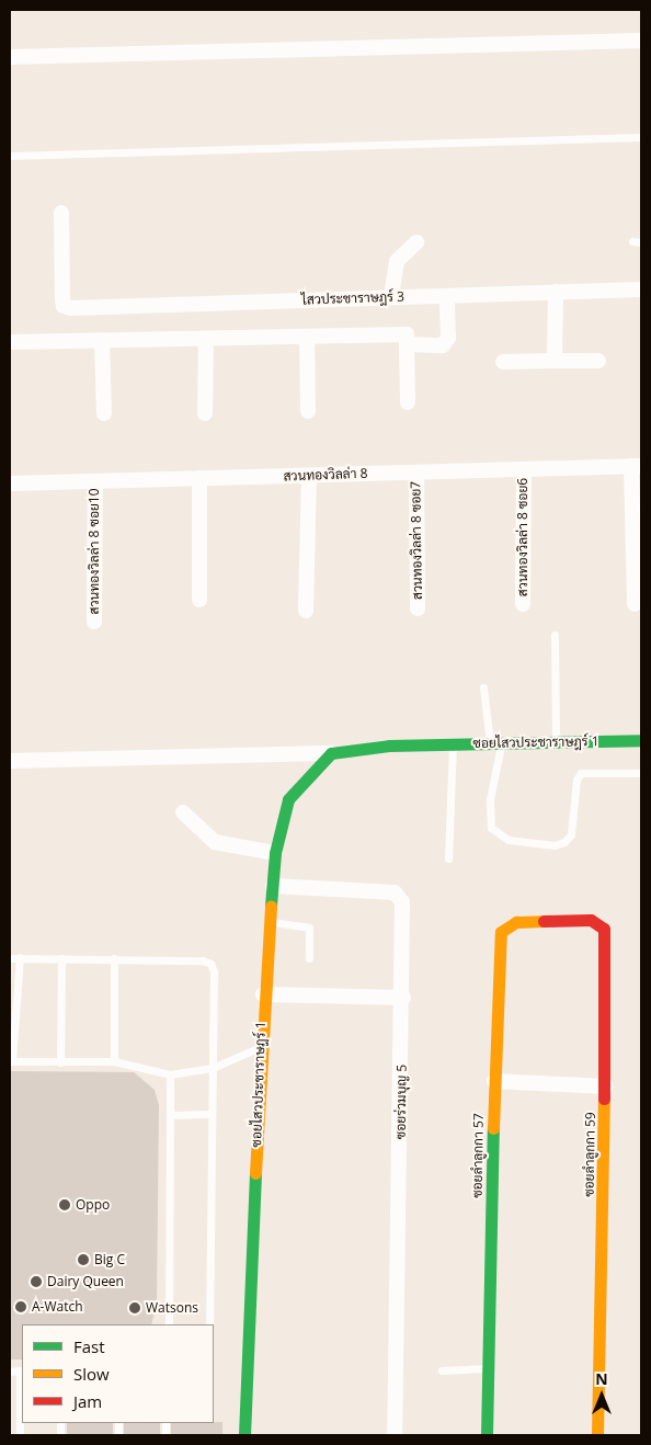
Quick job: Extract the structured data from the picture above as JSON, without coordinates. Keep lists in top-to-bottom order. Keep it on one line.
{"streets":{"street":["ไสวประชาราษฎร์ 3","สวนทองวิลล่า 8","สวนทองวิลล่า 8 ซอย6","สวนทองวิลล่า 8 ซอย7","สวนทองวิลล่า 8 ซอย10","ซอยไสวประชาราษฎร์ 1","ซอยร่วมบุญ 5","ซอยลำลูกกา 59","ซอยลำลูกกา 57"]},"crossings":[["สวนทองวิลล่า 8","สวนทองวิลล่า 8 ซอย6"],["สวนทองวิลล่า 8","สวนทองวิลล่า 8 ซอย7"],["สวนทองวิลล่า 8","สวนทองวิลล่า 8 ซอย10"],["ซอยไสวประชาราษฎร์ 1","ซอยร่วมบุญ 5"],["ซอยลำลูกกา 59","ซอยลำลูกกา 57"]],"places":["Oppo","Big C","Dairy Queen","A-Watch","Watsons"],"legend":["Fast","Slow","Jam"],"north":"top"}
